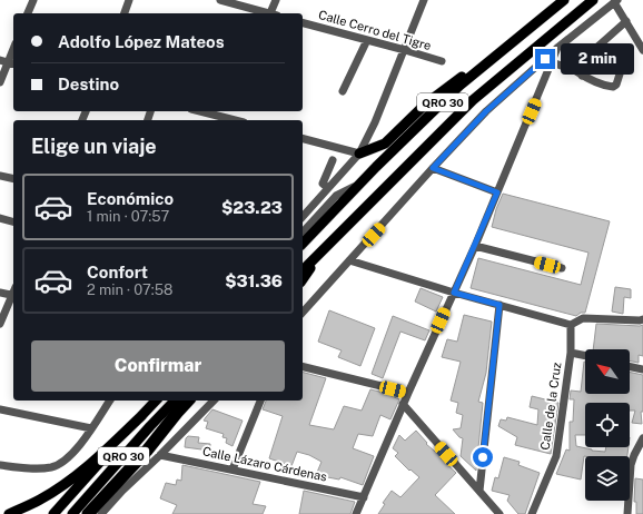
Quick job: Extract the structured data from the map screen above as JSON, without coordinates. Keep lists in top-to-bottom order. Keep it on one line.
{"streets":{"main road":["QRO 30"],"street":["Calle Cerro del Tigre","Calle de la Cruz","Calle Lázaro Cárdenas"]},"north":"top left","page":{"banner":["Adolfo López Mateos","Destino"],"bubble":"2 min","heading":"Elige un viaje","list":[{"name":"Económico","note":"1 min · 07:57","value":"$23.23"},{"name":"Confort","note":"2 min · 07:58","value":"$31.36"}],"buttons":"Confirmar"}}
